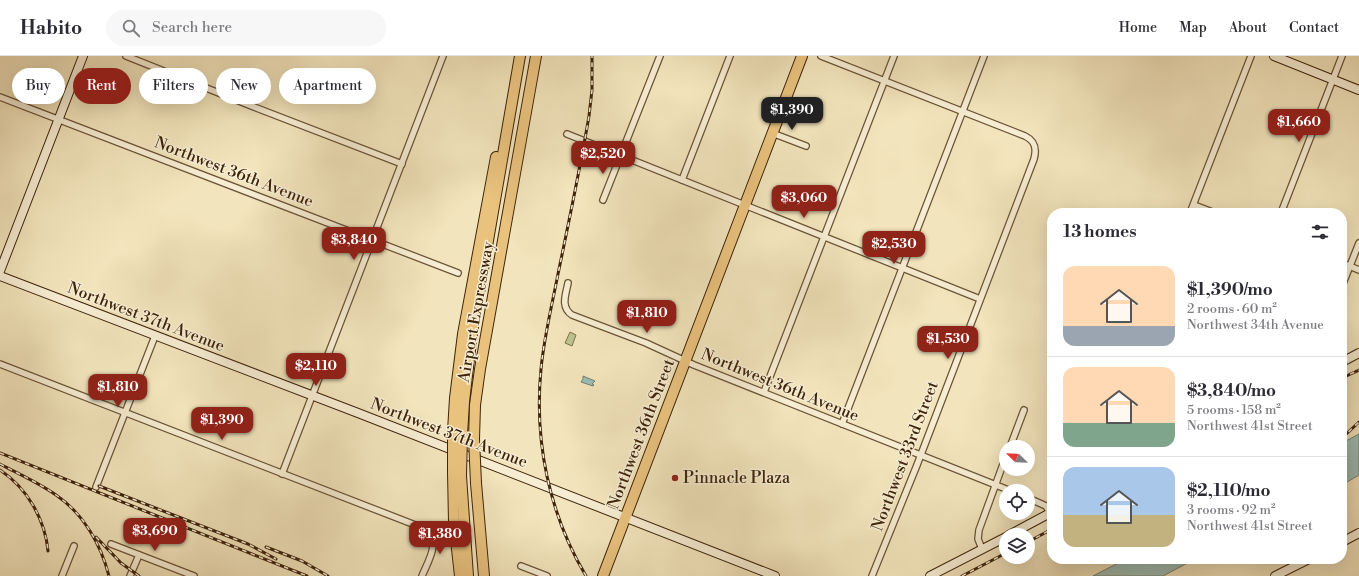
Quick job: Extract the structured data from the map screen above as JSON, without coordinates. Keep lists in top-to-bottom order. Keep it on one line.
{"streets":{"highway":["Airport Expressway","Northwest 36th Street"],"street":["Northwest 36th Avenue","Northwest 37th Avenue","Northwest 33rd Street"]},"crossings":[["Northwest 36th Avenue","Northwest 36th Street"],["Northwest 36th Avenue","Northwest 33rd Street"],["Northwest 37th Avenue","Northwest 36th Street"]],"places":["Pinnacle Plaza"],"north":"top left","page":{"header":"Habito","search":"Search here","nav":["Home","Map","About","Contact"],"chip":["Buy","Rent","Filters","New","Apartment"],"price":["$1,390","$1,660","$2,520","$3,060","$3,840","$2,530","$1,810","$1,530","$2,110","$1,810","$1,390","$3,690","$1,380"],"heading":"13 homes","list":[{"name":"$1,390/mo","note":"2 rooms · 60 m² · Northwest 34th Avenue"},{"name":"$3,840/mo","note":"5 rooms · 158 m² · Northwest 41st Street"},{"name":"$2,110/mo","note":"3 rooms · 92 m² · Northwest 41st Street"}]}}
